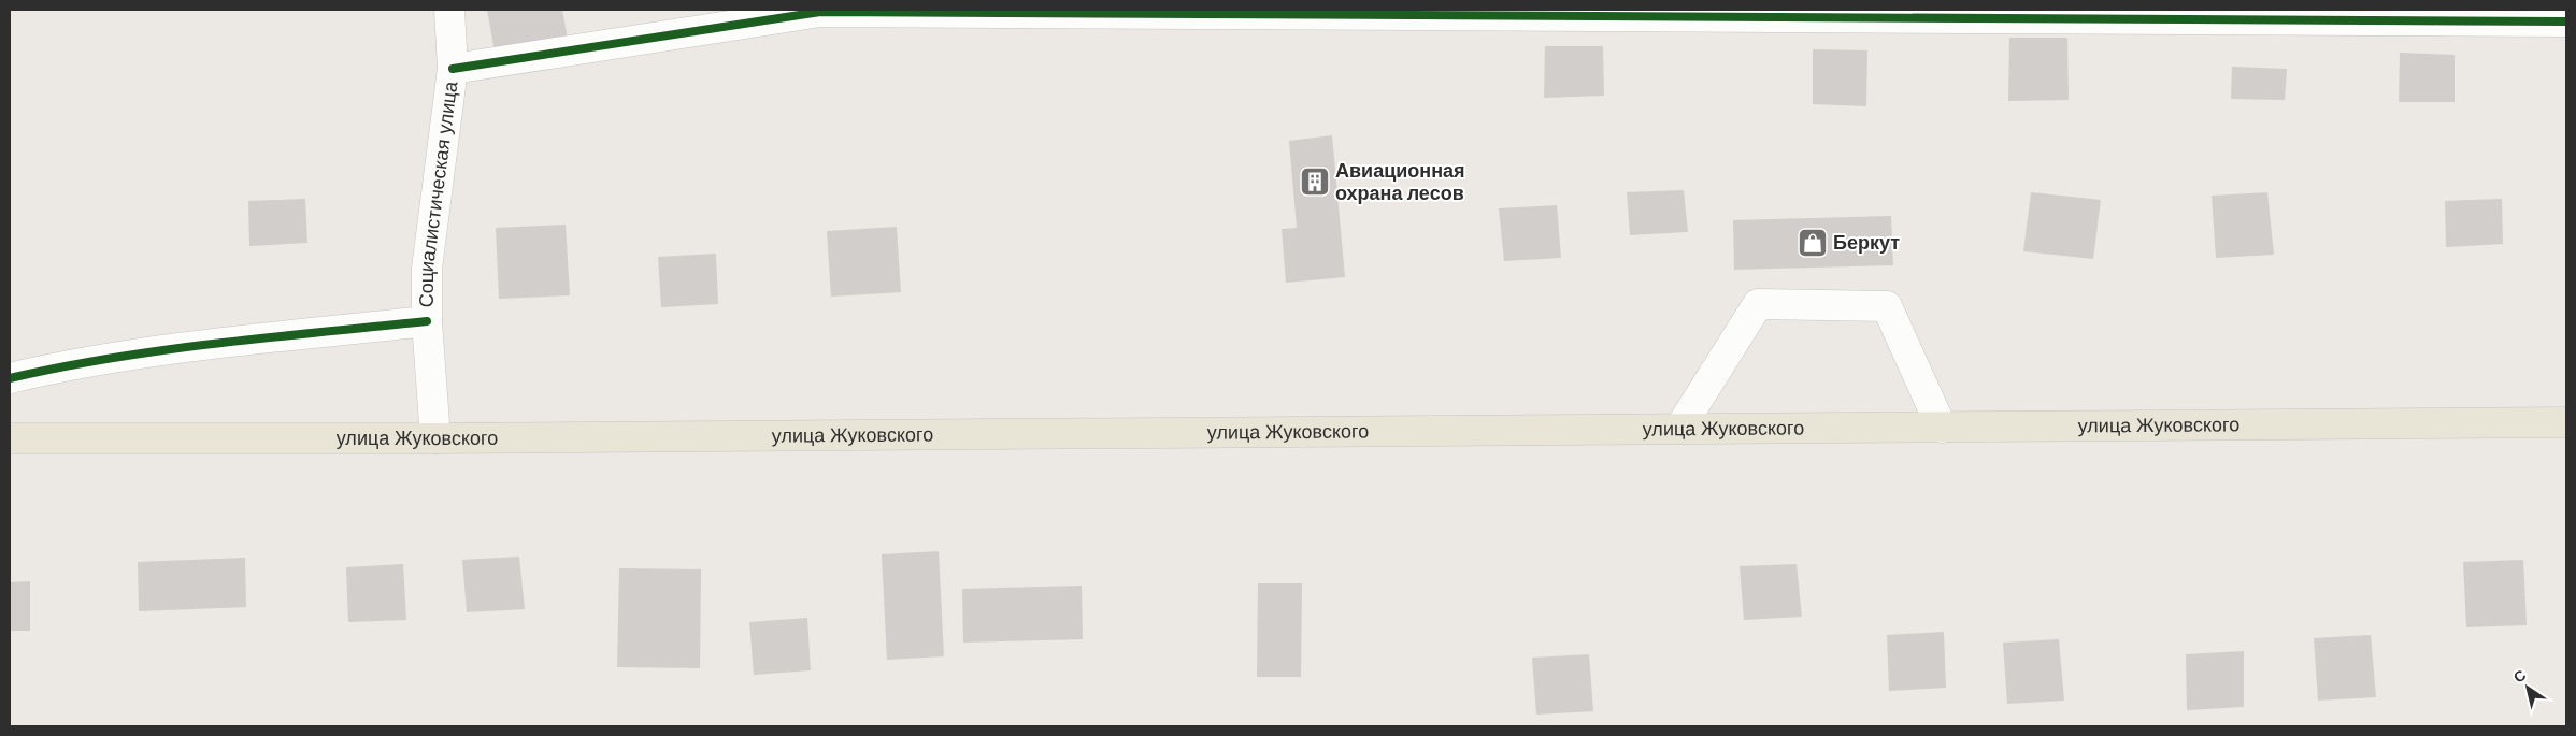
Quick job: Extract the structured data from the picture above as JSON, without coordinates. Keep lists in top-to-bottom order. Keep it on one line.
{"streets":{"main road":["улица Жуковского"],"street":["Социалистическая улица"]},"crossings":[["Социалистическая улица","улица Жуковского"]],"places":{"building":["Авиационная охрана лесов"],"shop":["Беркут"]},"north":"top left"}
